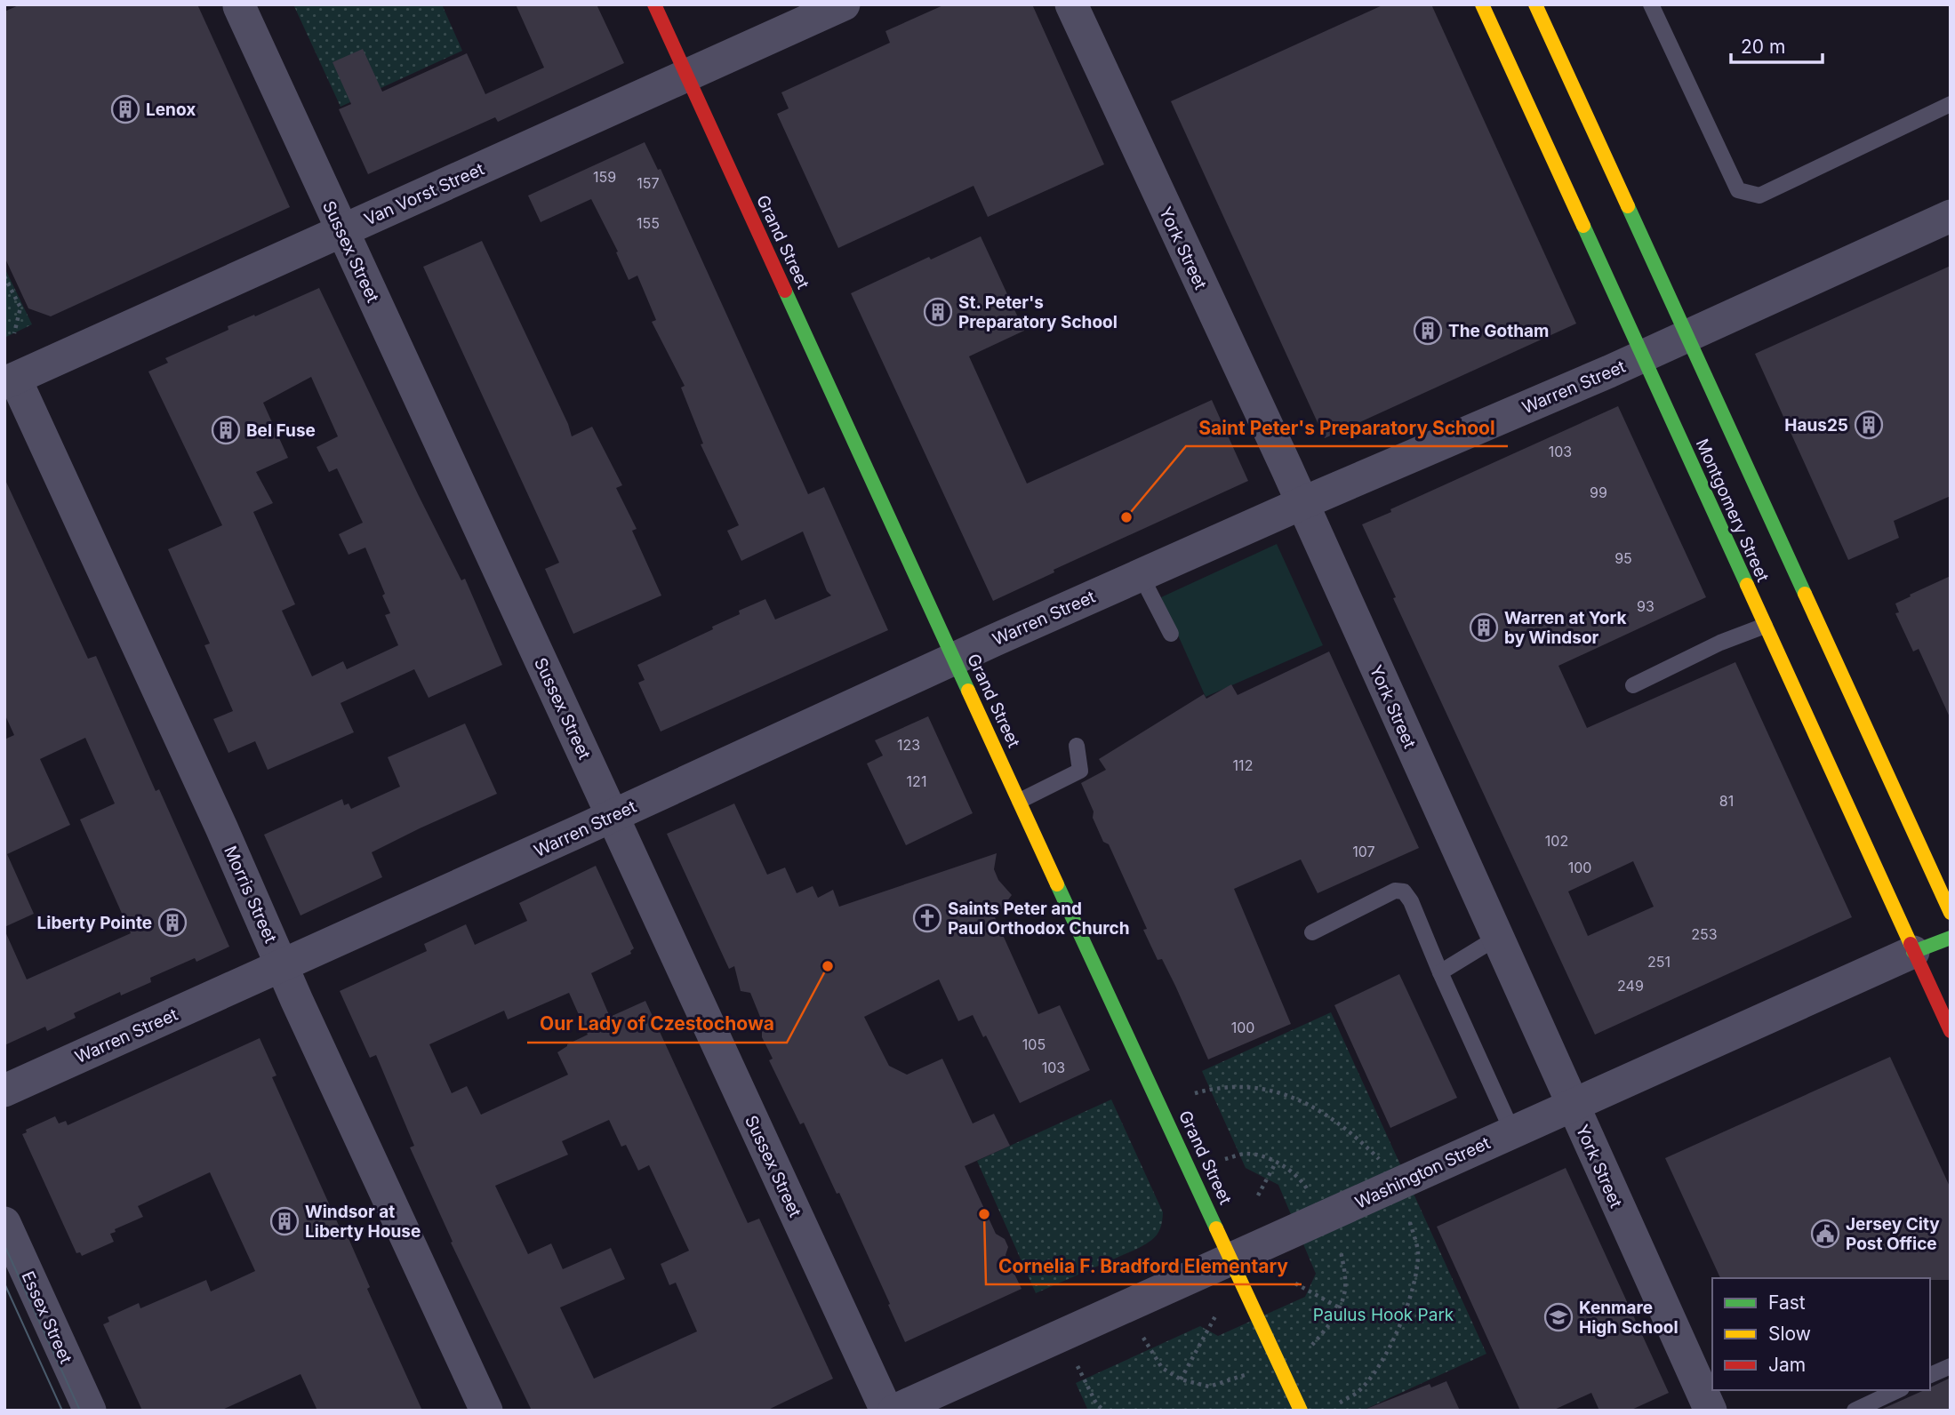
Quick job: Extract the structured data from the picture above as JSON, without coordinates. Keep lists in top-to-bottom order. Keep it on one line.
{"streets":{"street":["Van Vorst Street","Grand Street","York Street","Sussex Street","Warren Street","Montgomery Street","Morris Street","Washington Street","Essex Street"]},"crossings":[["Van Vorst Street","Grand Street"],["Van Vorst Street","Sussex Street"],["Van Vorst Street","Morris Street"],["Grand Street","Warren Street"],["Grand Street","Washington Street"],["York Street","Warren Street"],["York Street","Washington Street"],["Sussex Street","Warren Street"],["Warren Street","Montgomery Street"],["Warren Street","Morris Street"],["Montgomery Street","Washington Street"]],"parks":["Paulus Hook Park"],"places":{"building":["Lenox","St. Peter's Preparatory School","The Gotham","Haus25","Bel Fuse","Warren at York by Windsor","Liberty Pointe","Windsor at Liberty House"],"other":["Saint Peter's Preparatory School","Our Lady of Czestochowa","Cornelia F. Bradford Elementary"],"church":["Saints Peter and Paul Orthodox Church"],"public building":["Jersey City Post Office"],"school or university":["Kenmare High School"]},"house_numbers":["159","157","155","103","99","95","93","123","112","121","81","102","107","100","253","251","249","100","105","103"],"legend":["Fast","Slow","Jam"],"scale_bar":"20 m"}
